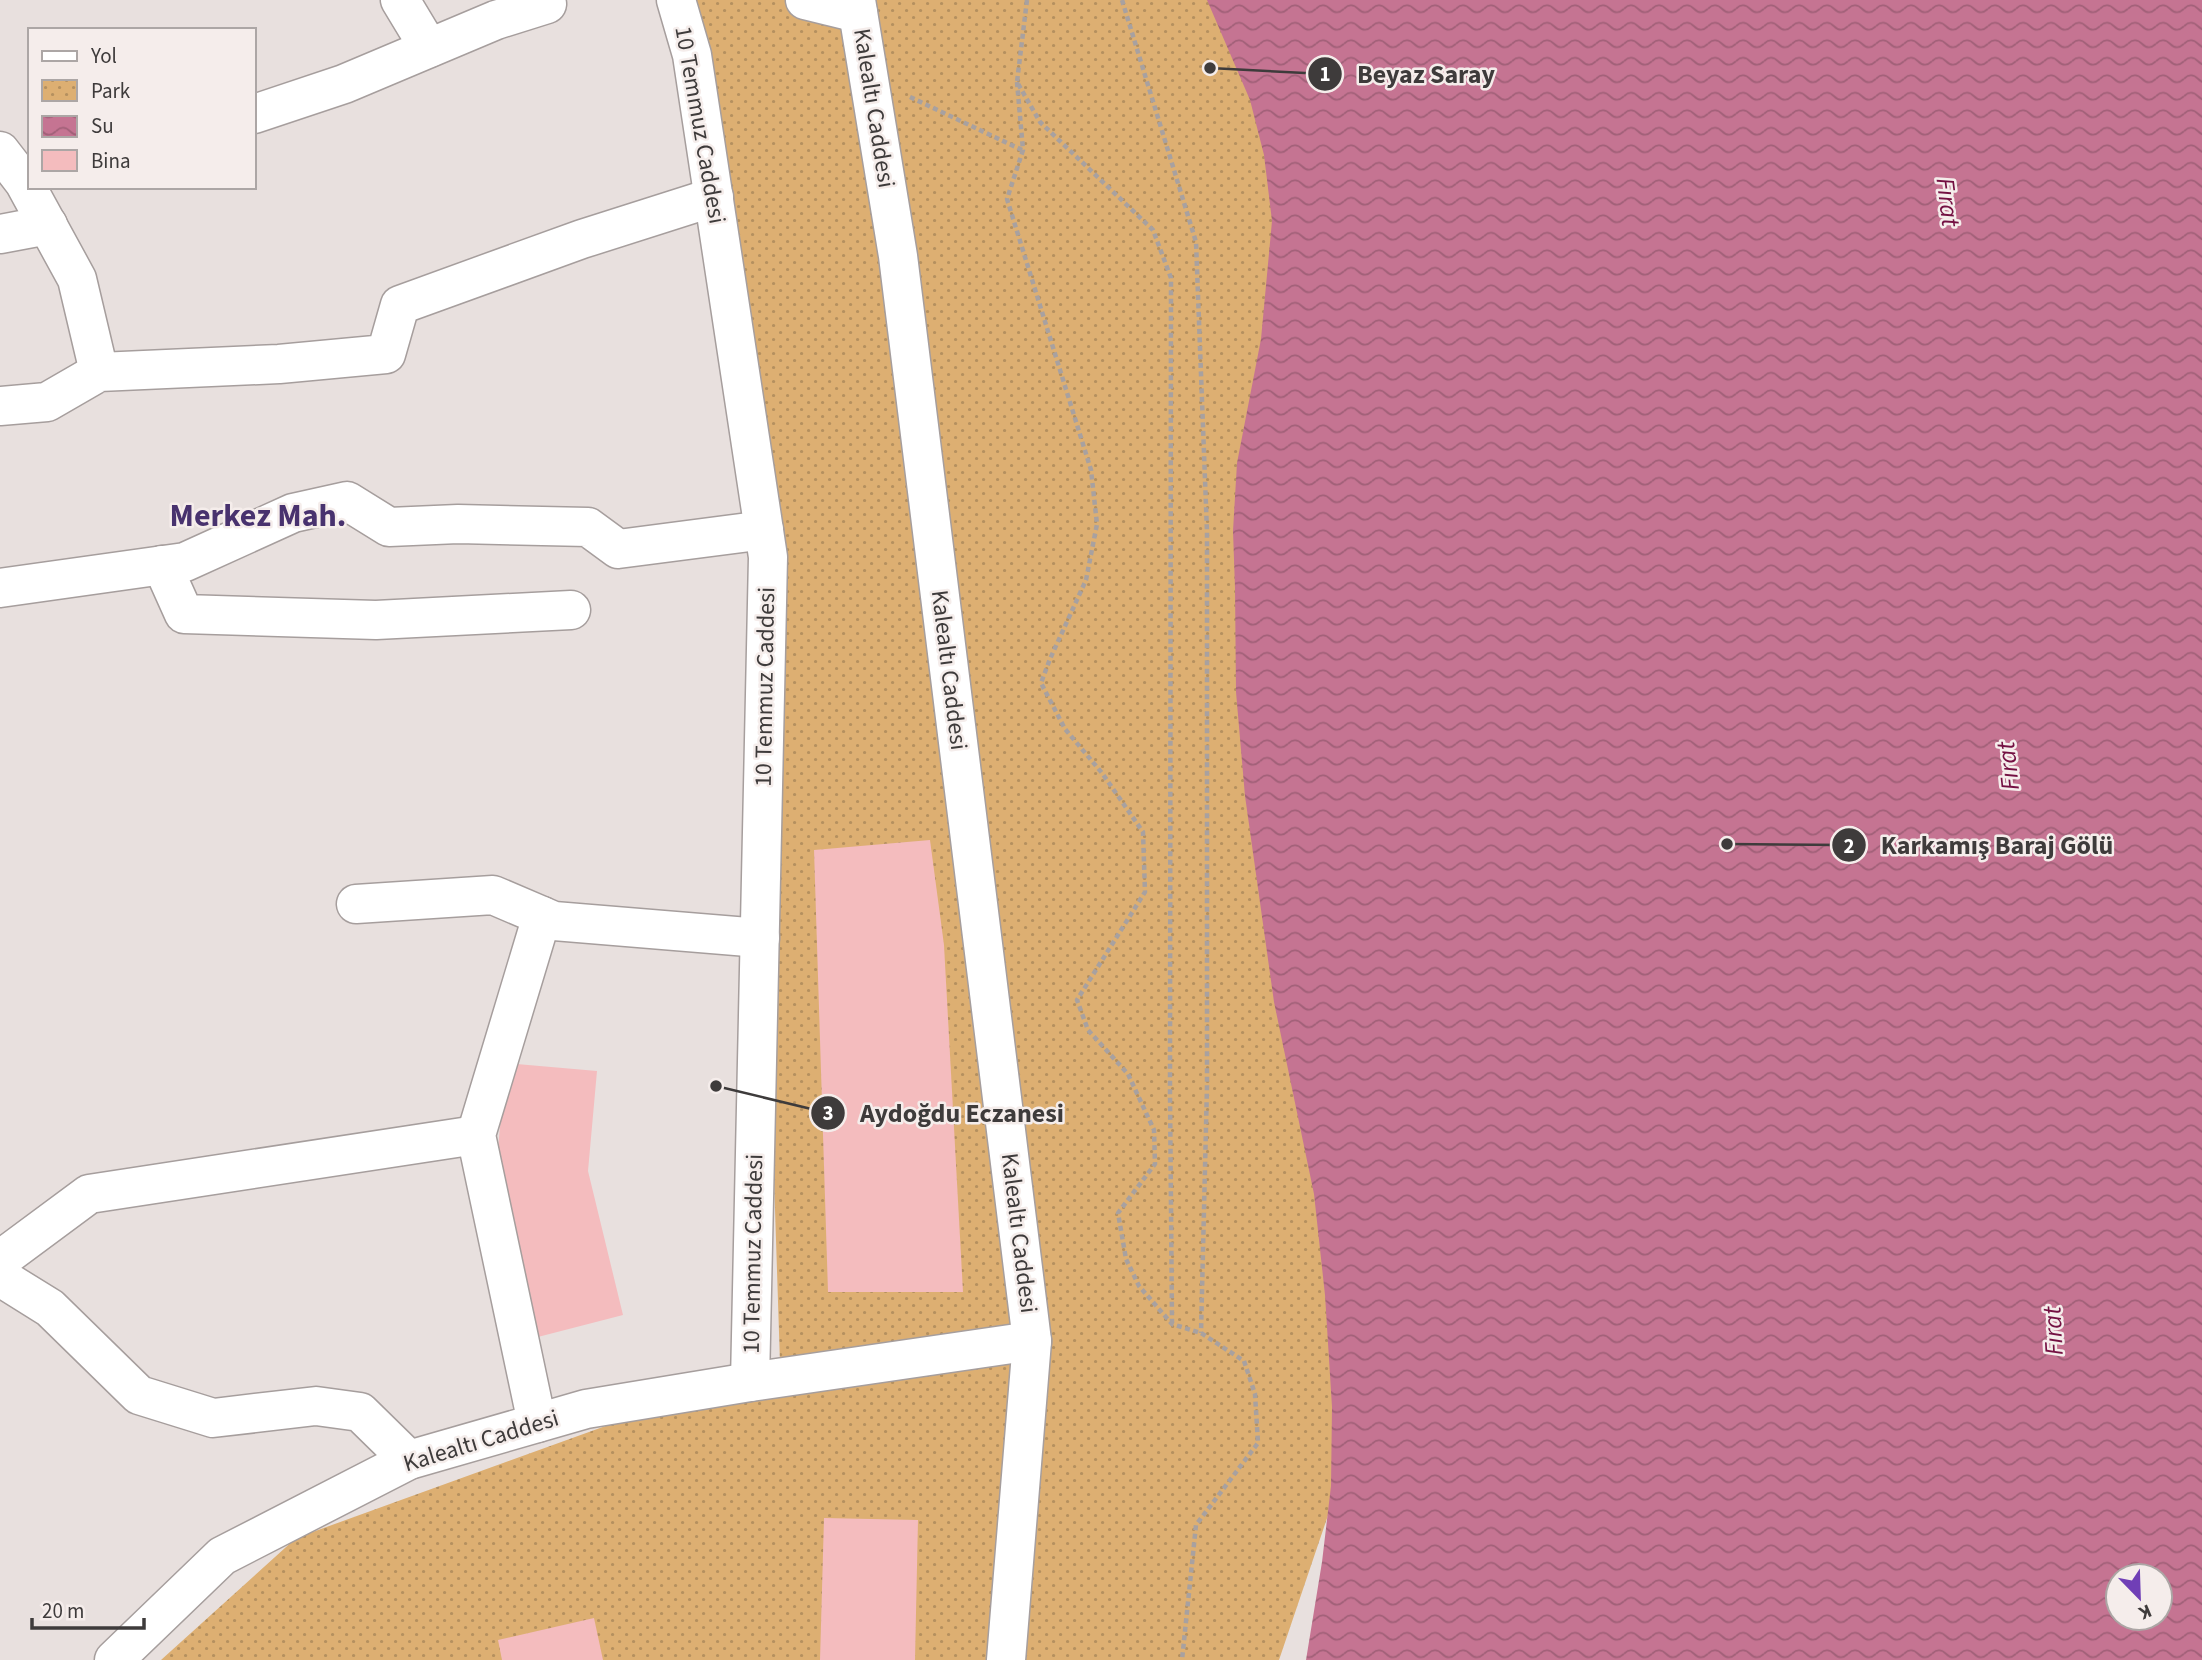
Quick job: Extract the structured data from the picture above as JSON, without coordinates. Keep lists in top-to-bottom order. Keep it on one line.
{"streets":{"street":["Kalealtı Caddesi","10 Temmuz Caddesi"]},"crossings":[["Kalealtı Caddesi","10 Temmuz Caddesi"]],"districts":["Merkez Mah."],"water":["Fırat"],"places":["Beyaz Saray","Karkamış Baraj Gölü","Aydoğdu Eczanesi"],"legend":["Yol","Park","Su","Bina"],"scale_bar":"20 m","north":"bottom right"}
